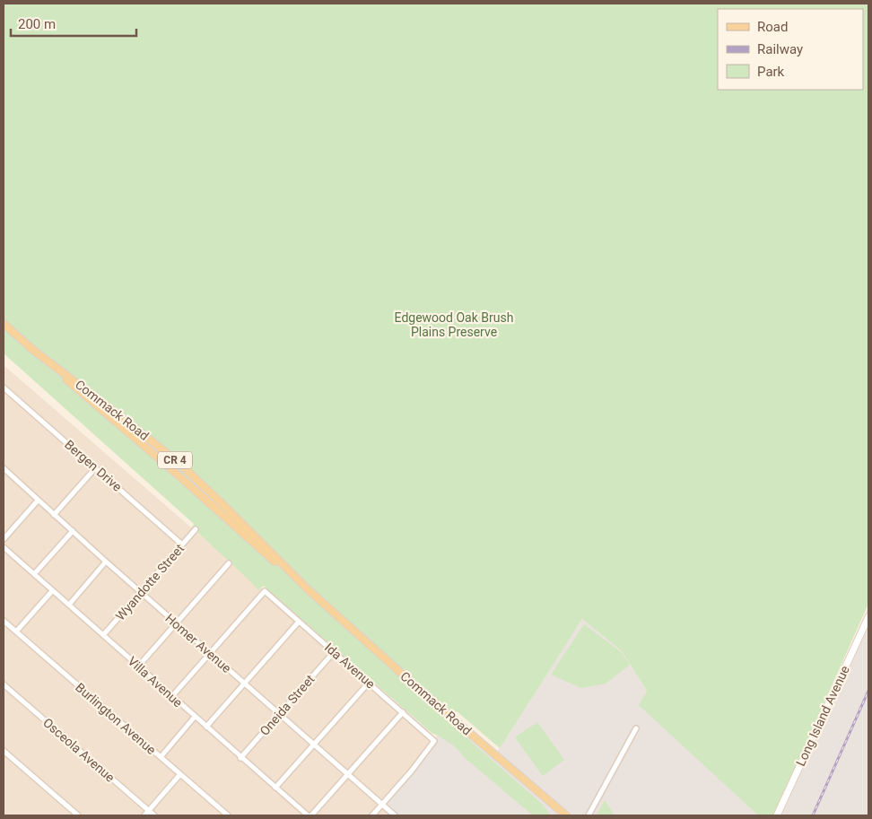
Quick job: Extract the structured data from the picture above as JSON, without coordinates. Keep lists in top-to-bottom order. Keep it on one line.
{"streets":{"main road":["Commack Road","CR 4"],"street":["Bergen Drive","Wyandotte Street","Homer Avenue","Ida Avenue","Villa Avenue","Oneida Street","Long Island Avenue","Burlington Avenue","Osceola Avenue"]},"crossings":[["Bergen Drive","Wyandotte Street"],["Wyandotte Street","Homer Avenue"],["Wyandotte Street","Villa Avenue"],["Homer Avenue","Ida Avenue"],["Homer Avenue","Oneida Street"],["Ida Avenue","Oneida Street"],["Villa Avenue","Oneida Street"]],"parks":["Edgewood Oak Brush Plains Preserve"],"legend":["Road","Railway","Park"],"scale_bar":"200 m"}
